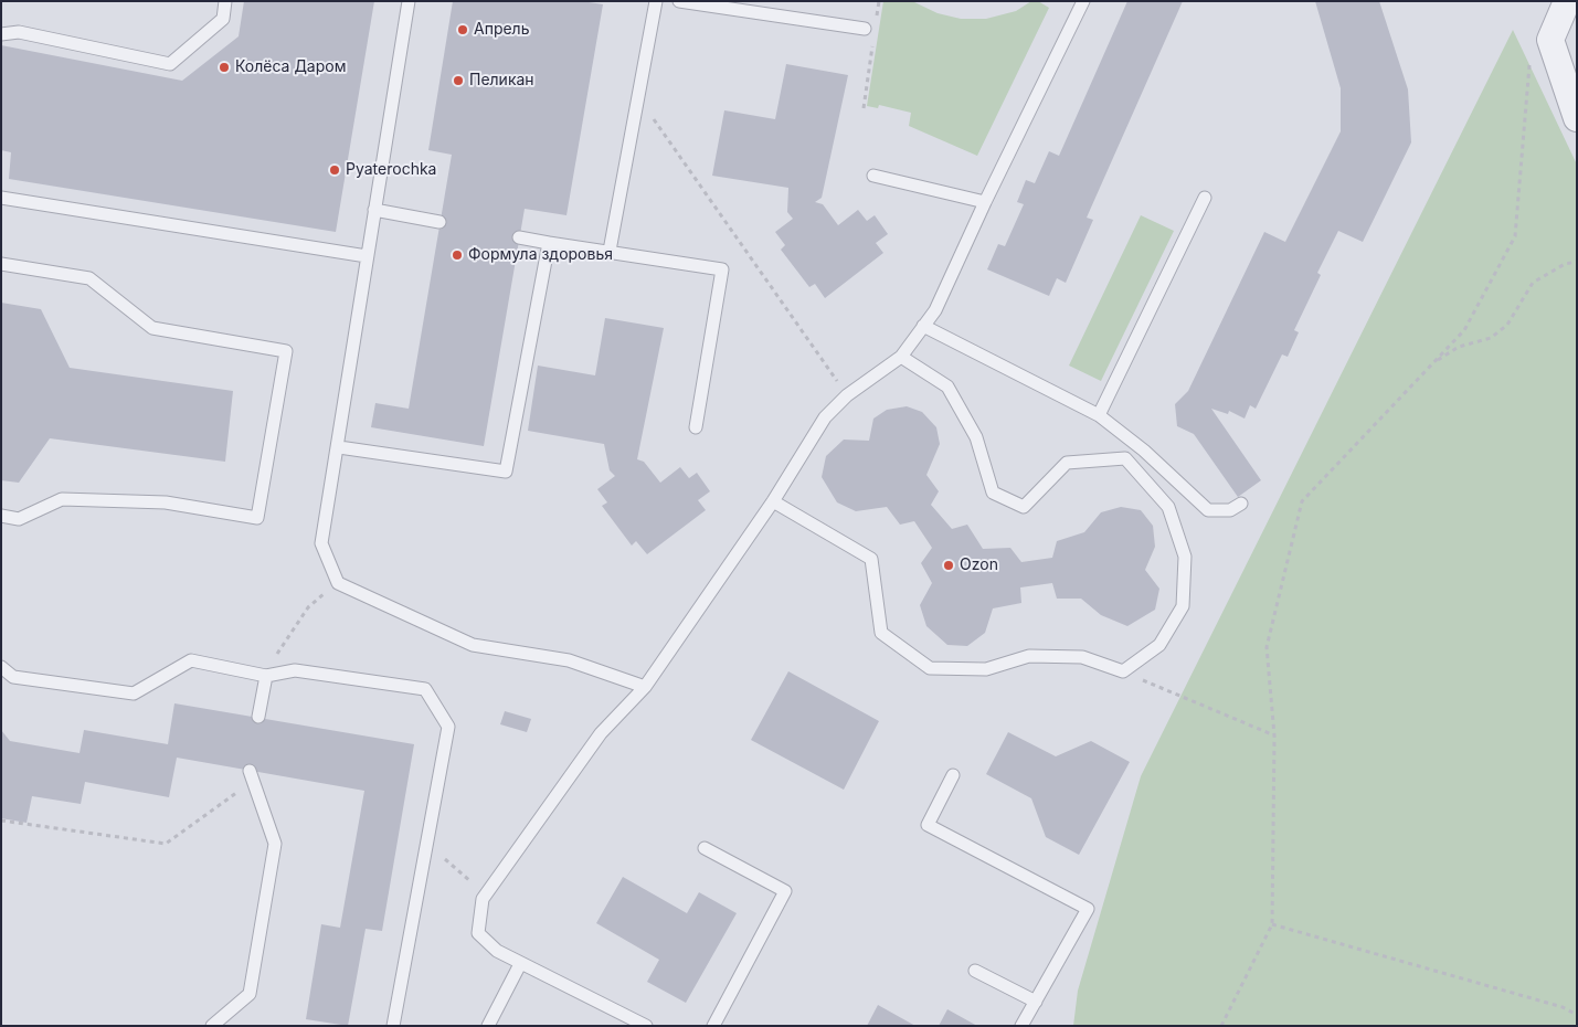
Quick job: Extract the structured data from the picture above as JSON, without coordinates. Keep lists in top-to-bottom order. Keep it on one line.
{"places":["Апрель","Колёса Даром","Пеликан","Pyaterochka","Формула здоровья","Ozon"]}
